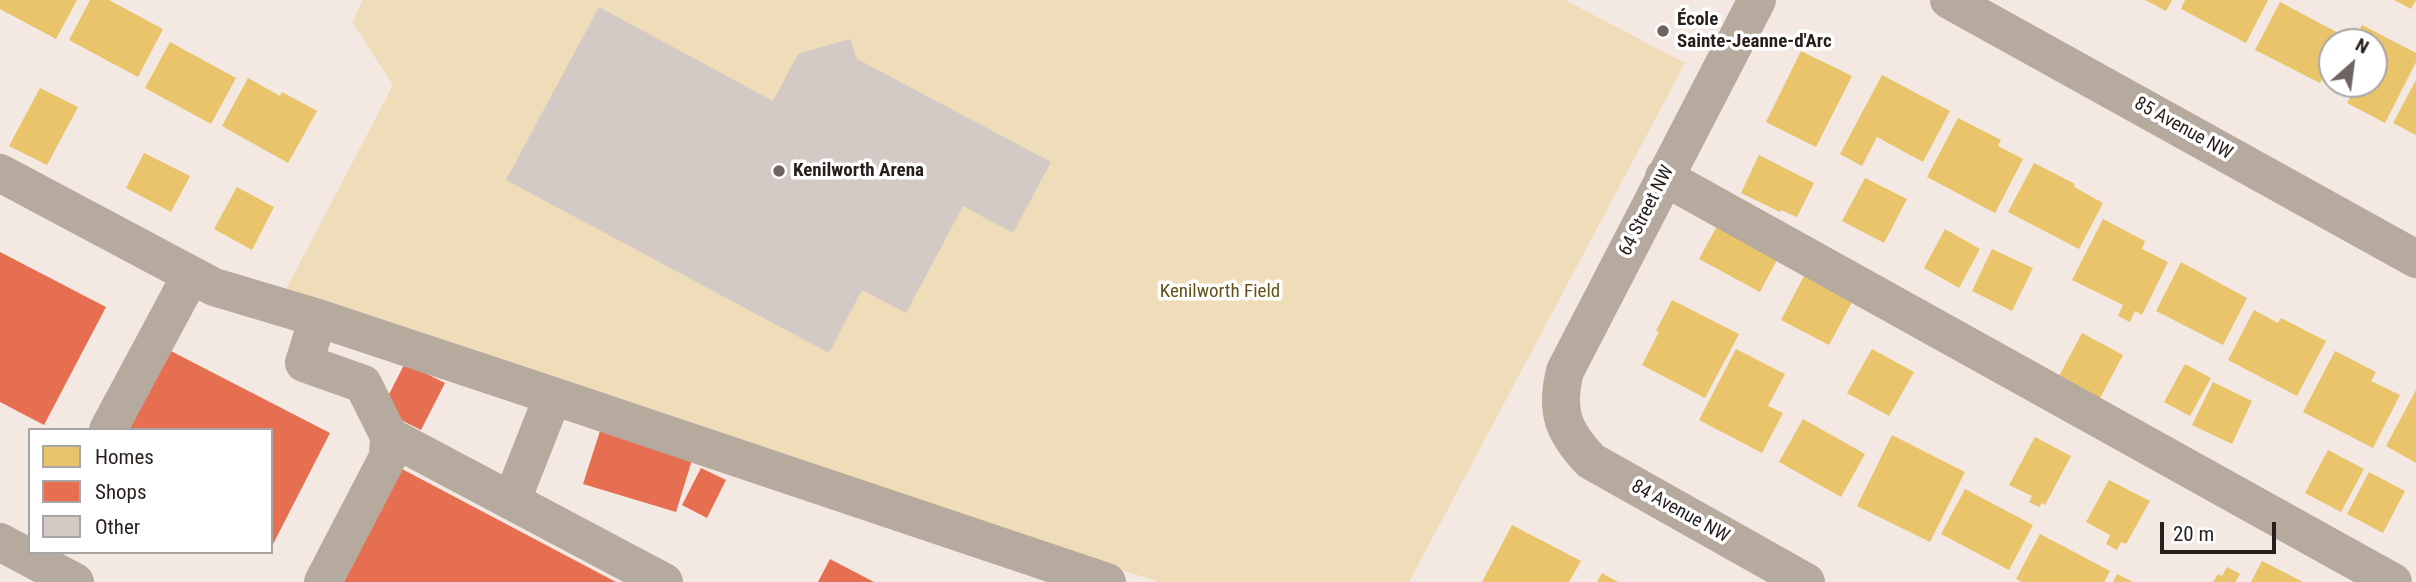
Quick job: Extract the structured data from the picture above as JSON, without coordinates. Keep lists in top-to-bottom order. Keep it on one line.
{"streets":{"street":["85 Avenue NW","64 Street NW","84 Avenue NW"]},"crossings":[["64 Street NW","84 Avenue NW"]],"parks":["Kenilworth Field"],"places":["École Sainte-Jeanne-d'Arc","Kenilworth Arena"],"legend":["Homes","Shops","Other"],"scale_bar":"20 m","north":"top right"}
